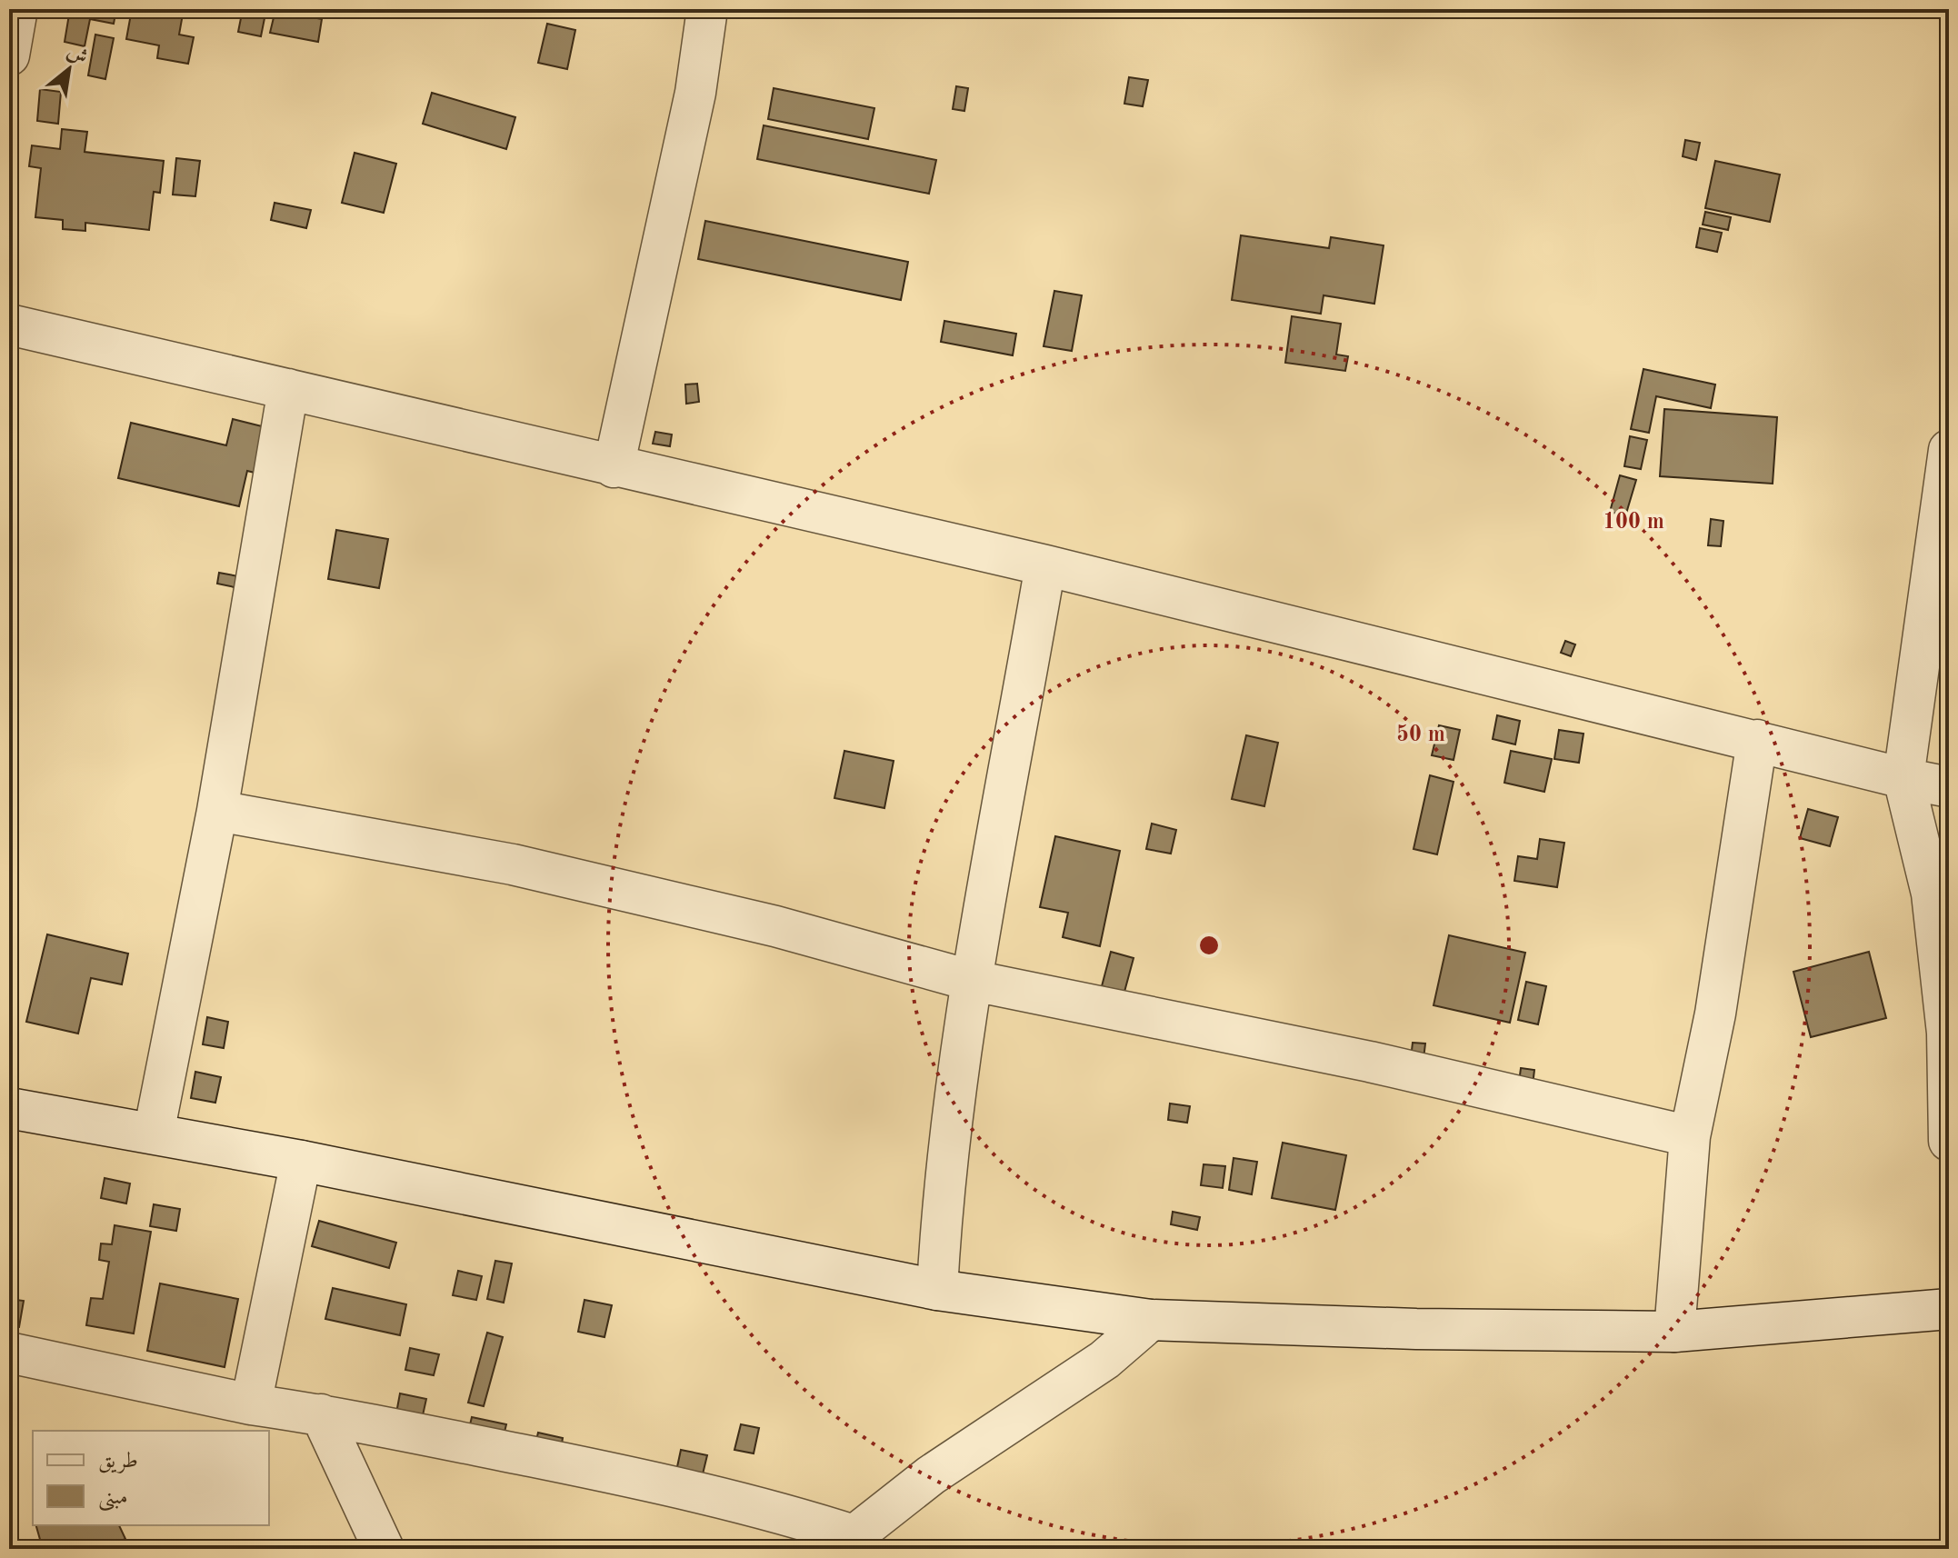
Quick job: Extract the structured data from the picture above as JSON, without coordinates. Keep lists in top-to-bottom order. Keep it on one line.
{"legend":["طريق","مبنى"],"north":"top right","rings":["100 m","50 m"]}
